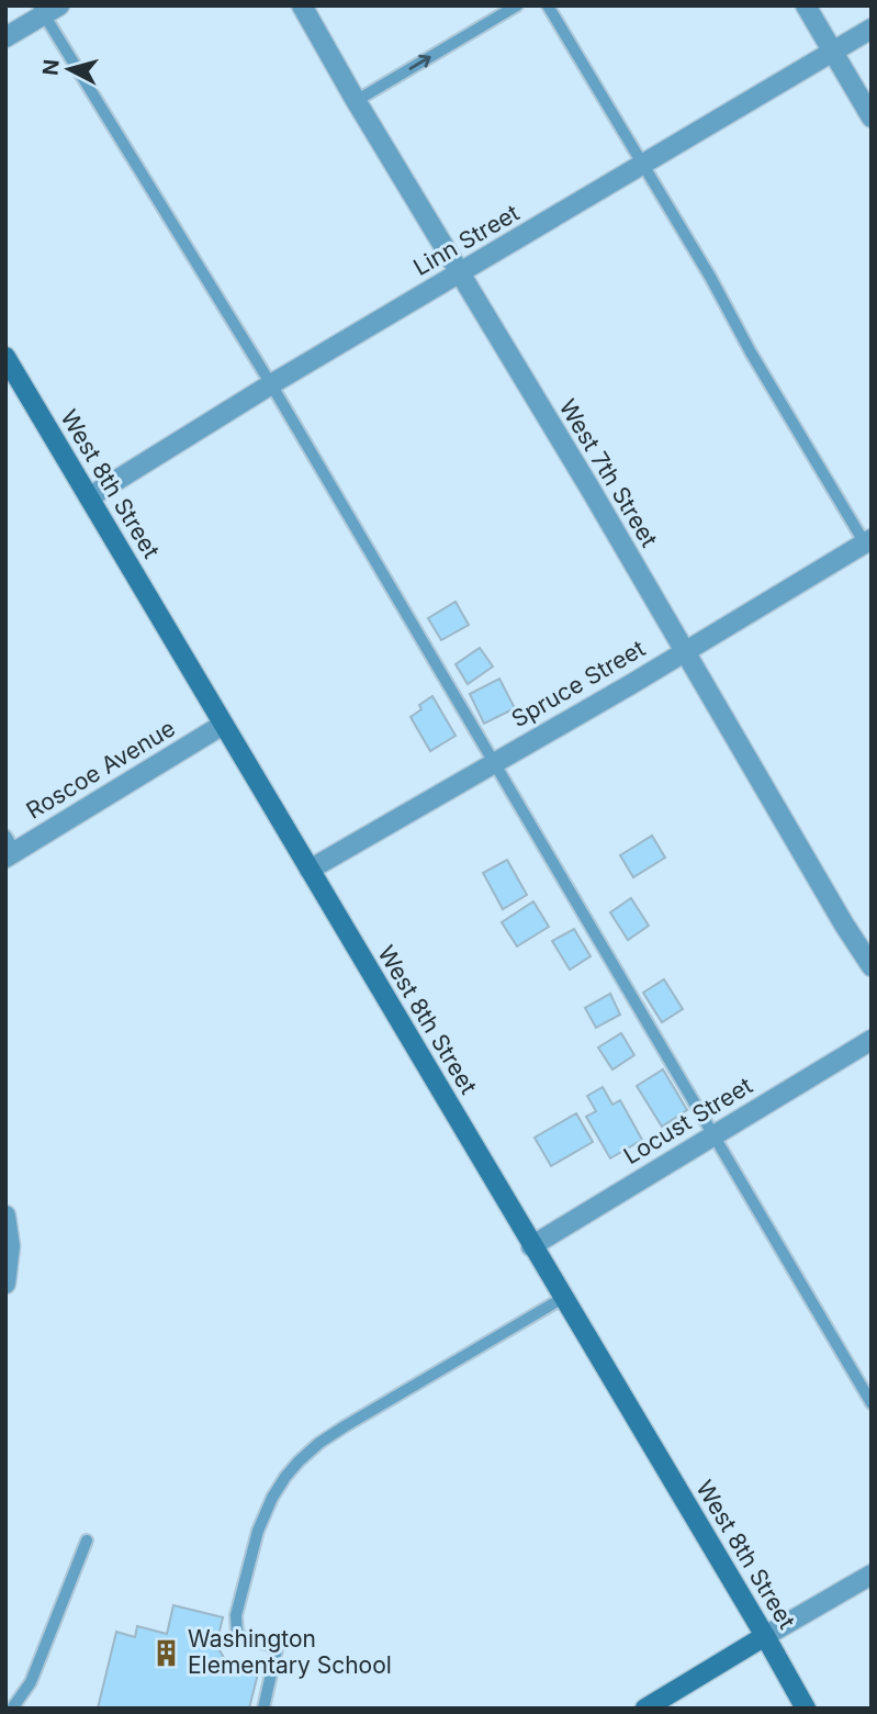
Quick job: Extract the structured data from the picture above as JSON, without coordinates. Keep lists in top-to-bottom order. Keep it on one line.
{"streets":{"main road":["West 8th Street"],"street":["Linn Street","West 7th Street","Spruce Street","Roscoe Avenue","Locust Street"]},"crossings":[["Linn Street","West 7th Street"],["Linn Street","West 8th Street"],["West 7th Street","Spruce Street"],["West 8th Street","Spruce Street"],["West 8th Street","Roscoe Avenue"],["West 8th Street","Locust Street"]],"places":{"building":["Washington Elementary School"]},"north":"left"}
